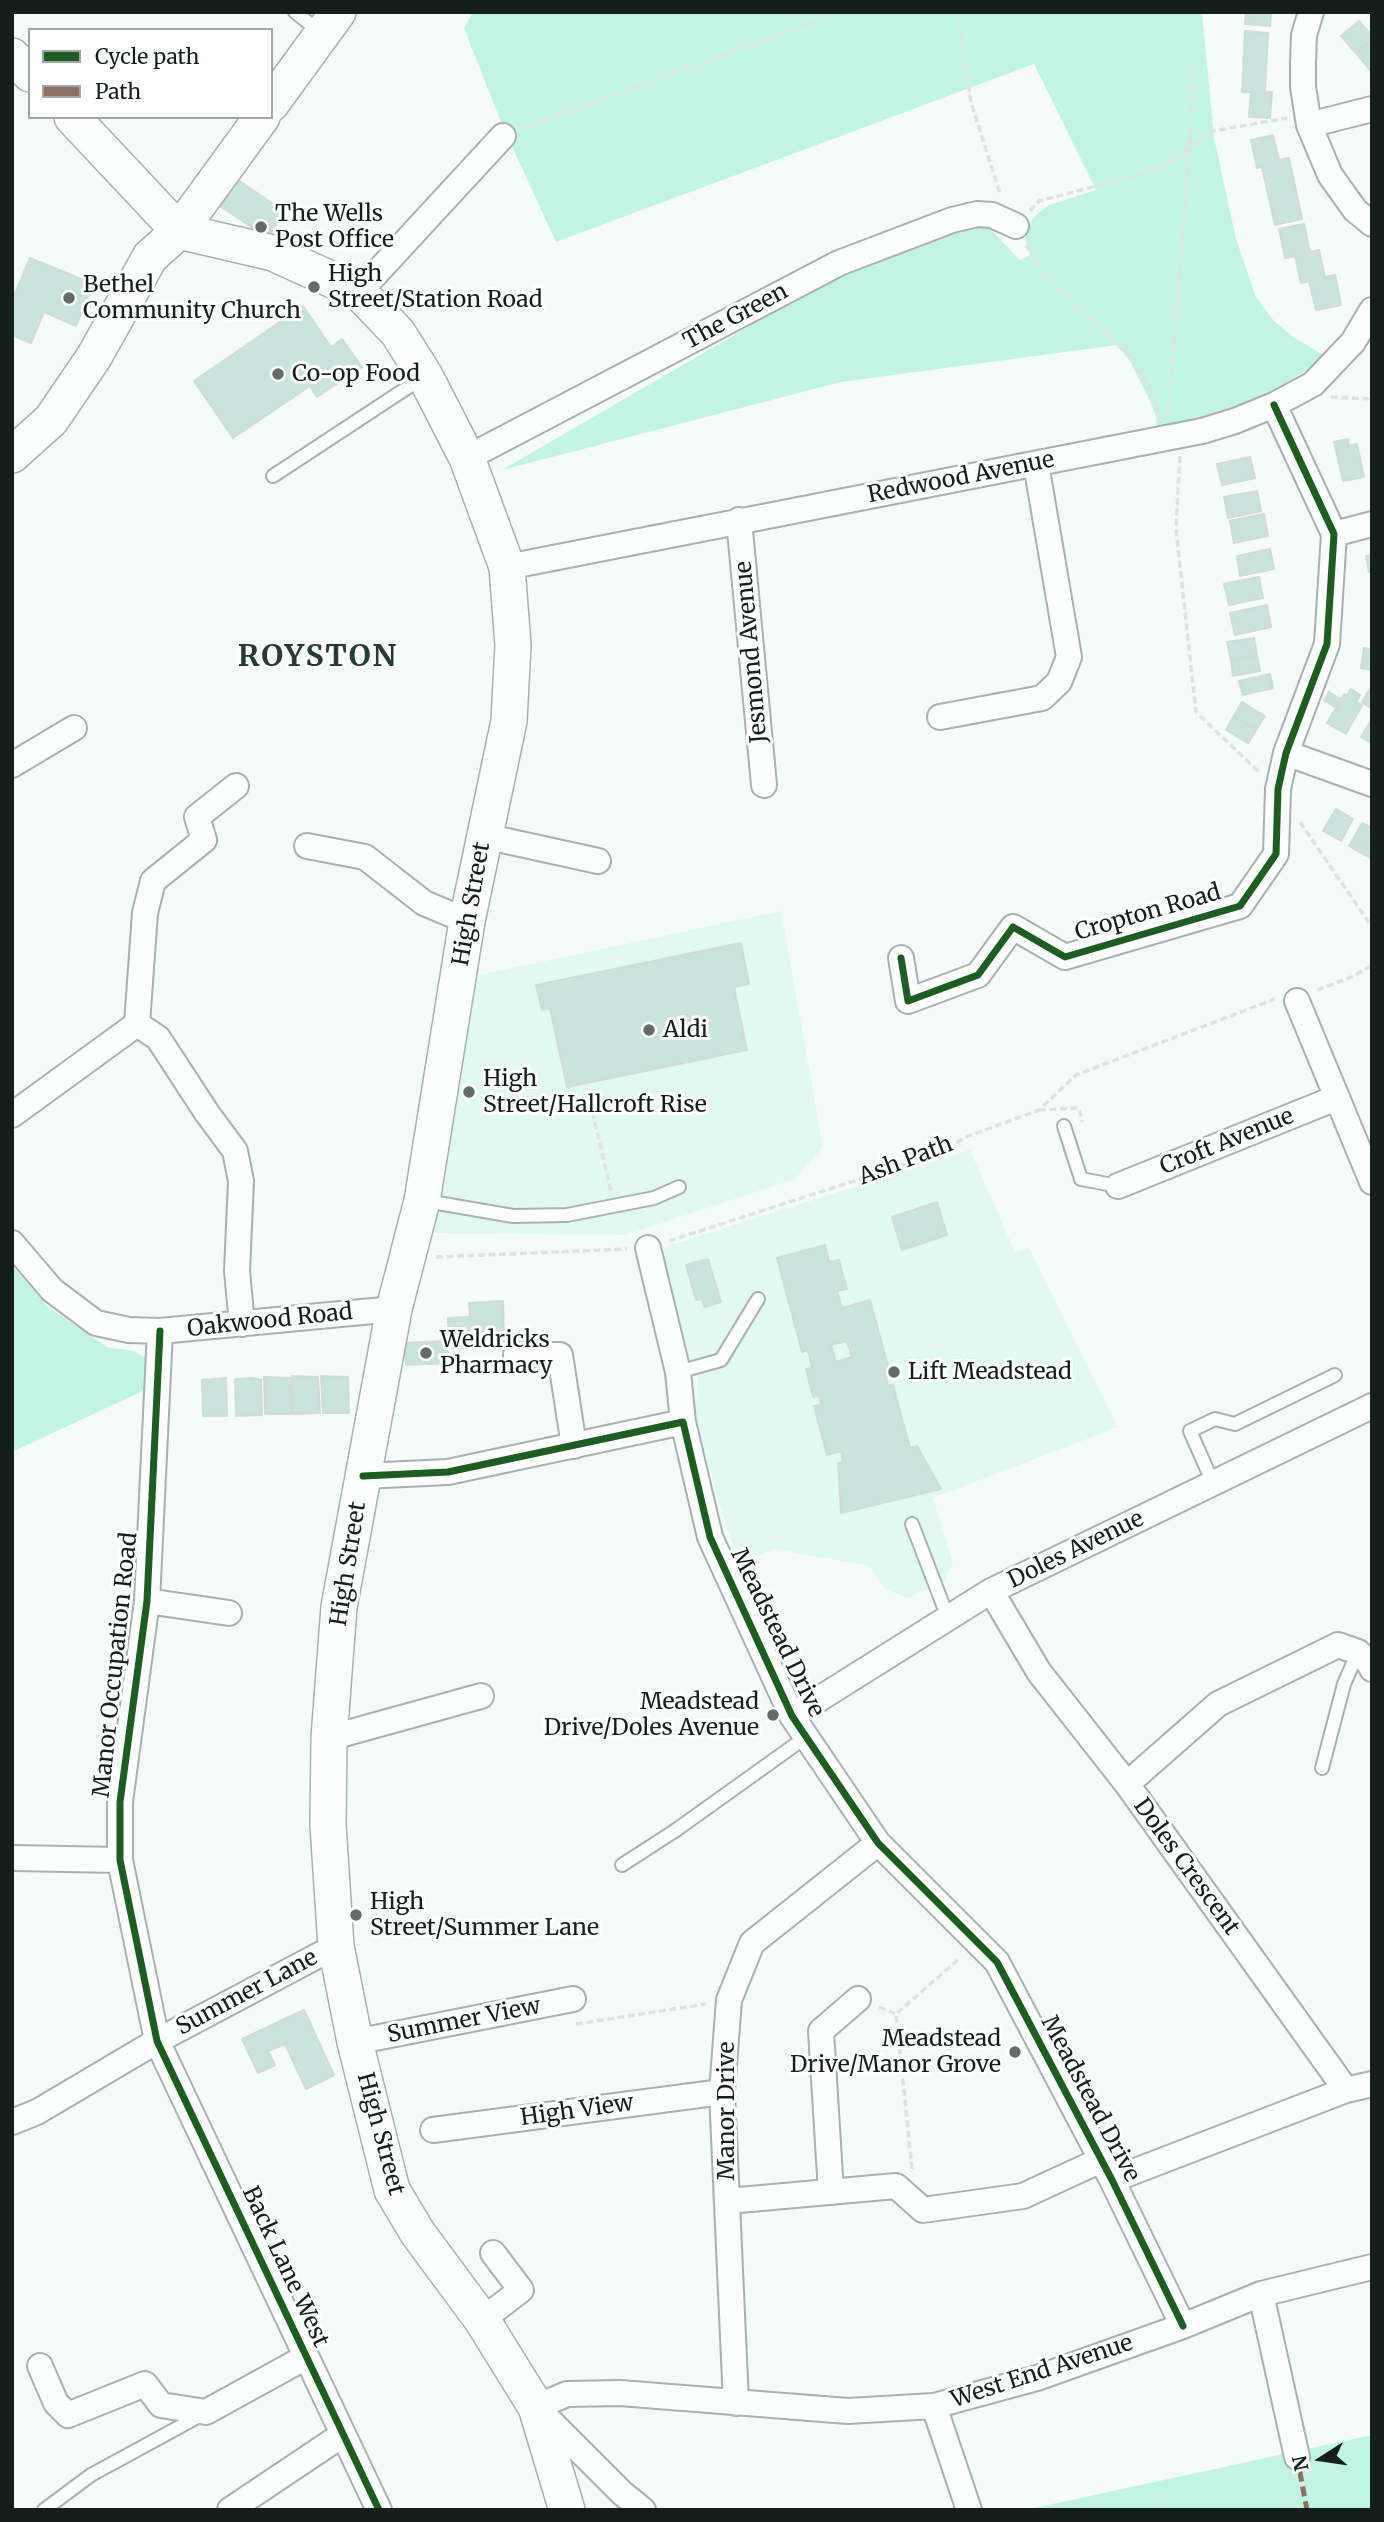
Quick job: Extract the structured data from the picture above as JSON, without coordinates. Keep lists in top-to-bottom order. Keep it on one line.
{"streets":{"main road":["High Street"],"street":["The Green","Redwood Avenue","Jesmond Avenue","Cropton Road","Croft Avenue","Oakwood Road","Doles Avenue","Meadstead Drive","Manor Occupation Road","Doles Crescent","Summer Lane","Summer View","High View","Manor Drive","Back Lane West","West End Avenue"],"path":["Ash Path"]},"crossings":[["The Green","High Street"],["Redwood Avenue","Jesmond Avenue"],["Redwood Avenue","High Street"],["Redwood Avenue","Cropton Road"],["High Street","Ash Path"],["High Street","Oakwood Road"],["High Street","Summer Lane"],["High Street","Summer View"],["High Street","West End Avenue"],["Ash Path","Meadstead Drive"],["Oakwood Road","Manor Occupation Road"],["Doles Avenue","Meadstead Drive"],["Meadstead Drive","Manor Drive"],["Meadstead Drive","West End Avenue"],["Manor Occupation Road","Summer Lane"],["Manor Occupation Road","Back Lane West"],["Summer Lane","Back Lane West"],["High View","Manor Drive"],["Manor Drive","West End Avenue"]],"districts":["ROYSTON"],"places":["The Wells Post Office","High Street/Station Road","Bethel Community Church","Co-op Food","Aldi","High Street/Hallcroft Rise","Weldricks Pharmacy","Lift Meadstead","Meadstead Drive/Doles Avenue","High Street/Summer Lane","Meadstead Drive/Manor Grove"],"legend":["Cycle path","Path"],"north":"left"}
